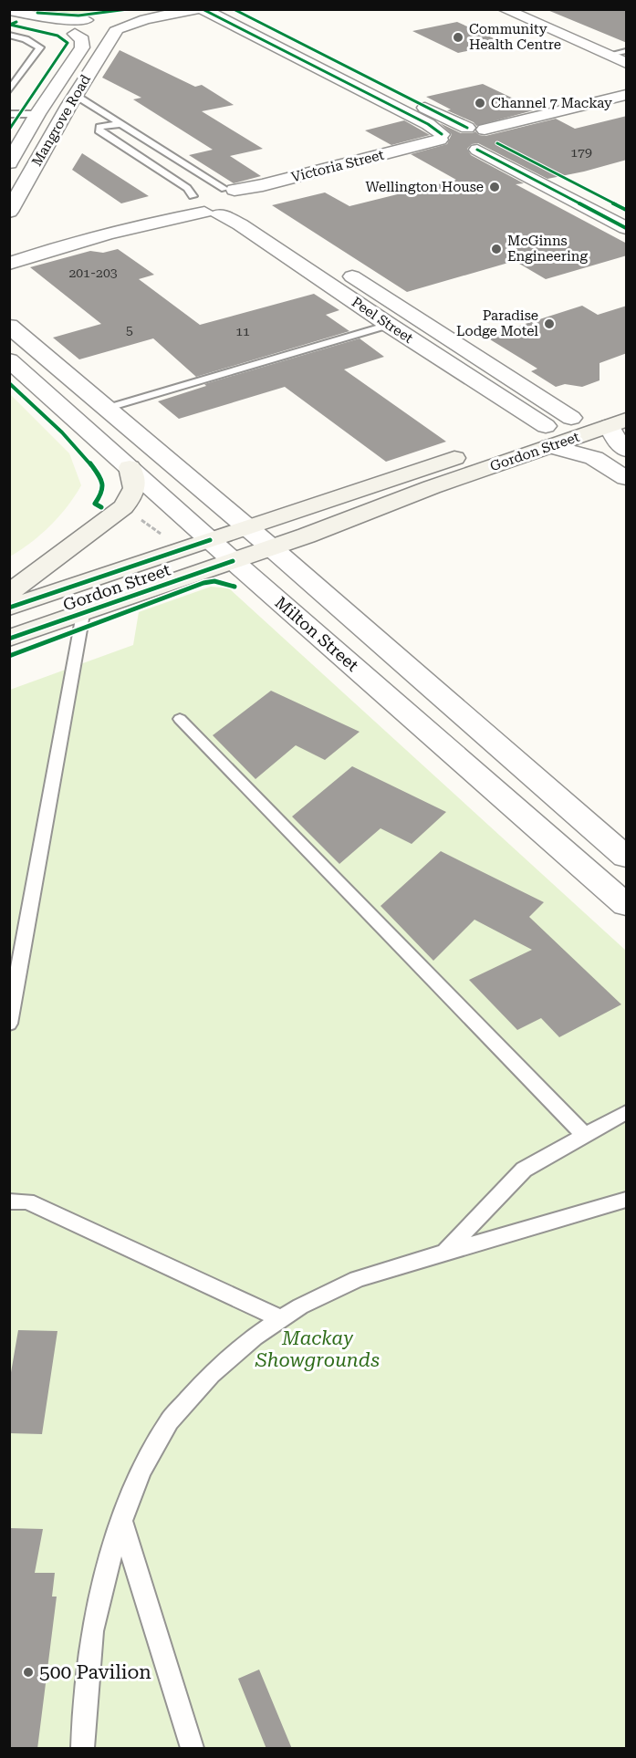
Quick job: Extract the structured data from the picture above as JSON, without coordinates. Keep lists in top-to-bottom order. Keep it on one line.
{"streets":{"main road":["Gordon Street"],"street":["Mangrove Road","Victoria Street","Peel Street","Milton Street"]},"crossings":[["Victoria Street","Peel Street"],["Peel Street","Gordon Street"],["Gordon Street","Milton Street"]],"parks":["Mackay Showgrounds"],"places":["Community Health Centre","Channel 7 Mackay","Wellington House","McGinns Engineering","Paradise Lodge Motel","500 Pavilion"],"house_numbers":["179","201-203","5","11"]}
